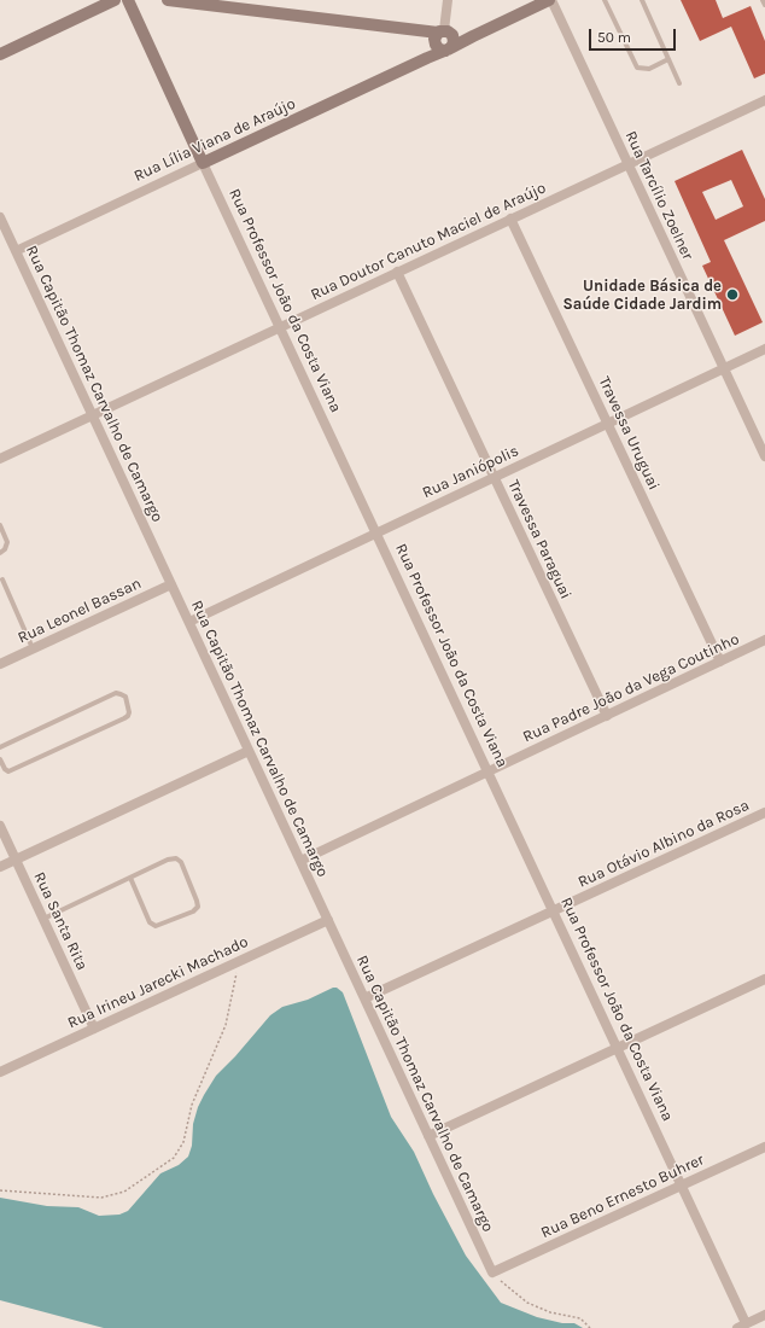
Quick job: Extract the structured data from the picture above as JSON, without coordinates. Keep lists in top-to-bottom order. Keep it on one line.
{"streets":{"street":["Rua Lília Viana de Araújo","Rua Tarcílio Zoelner","Rua Doutor Canuto Maciel de Araújo","Rua Professor João da Costa Viana","Rua Capitão Thomaz Carvalho de Camargo","Travessa Uruguai","Rua Janiópolis","Travessa Paraguai","Rua Leonel Bassan","Rua Padre João da Vega Coutinho","Rua Otávio Albino da Rosa","Rua Santa Rita","Rua Irineu Jarecki Machado","Rua Beno Ernesto Buhrer"]},"crossings":[["Rua Lília Viana de Araújo","Rua Tarcílio Zoelner"],["Rua Lília Viana de Araújo","Rua Professor João da Costa Viana"],["Rua Lília Viana de Araújo","Rua Capitão Thomaz Carvalho de Camargo"],["Rua Tarcílio Zoelner","Rua Doutor Canuto Maciel de Araújo"],["Rua Tarcílio Zoelner","Rua Janiópolis"],["Rua Doutor Canuto Maciel de Araújo","Rua Professor João da Costa Viana"],["Rua Doutor Canuto Maciel de Araújo","Rua Capitão Thomaz Carvalho de Camargo"],["Rua Doutor Canuto Maciel de Araújo","Travessa Uruguai"],["Rua Doutor Canuto Maciel de Araújo","Travessa Paraguai"],["Rua Professor João da Costa Viana","Rua Janiópolis"],["Rua Professor João da Costa Viana","Rua Padre João da Vega Coutinho"],["Rua Professor João da Costa Viana","Rua Otávio Albino da Rosa"],["Rua Professor João da Costa Viana","Rua Beno Ernesto Buhrer"],["Rua Capitão Thomaz Carvalho de Camargo","Rua Janiópolis"],["Rua Capitão Thomaz Carvalho de Camargo","Rua Leonel Bassan"],["Rua Capitão Thomaz Carvalho de Camargo","Rua Padre João da Vega Coutinho"],["Rua Capitão Thomaz Carvalho de Camargo","Rua Otávio Albino da Rosa"],["Rua Capitão Thomaz Carvalho de Camargo","Rua Irineu Jarecki Machado"],["Rua Capitão Thomaz Carvalho de Camargo","Rua Beno Ernesto Buhrer"],["Travessa Uruguai","Rua Janiópolis"],["Travessa Uruguai","Rua Padre João da Vega Coutinho"],["Rua Janiópolis","Travessa Paraguai"],["Travessa Paraguai","Rua Padre João da Vega Coutinho"],["Rua Santa Rita","Rua Irineu Jarecki Machado"]],"places":["Unidade Básica de Saúde Cidade Jardim"],"scale_bar":"50 m"}
